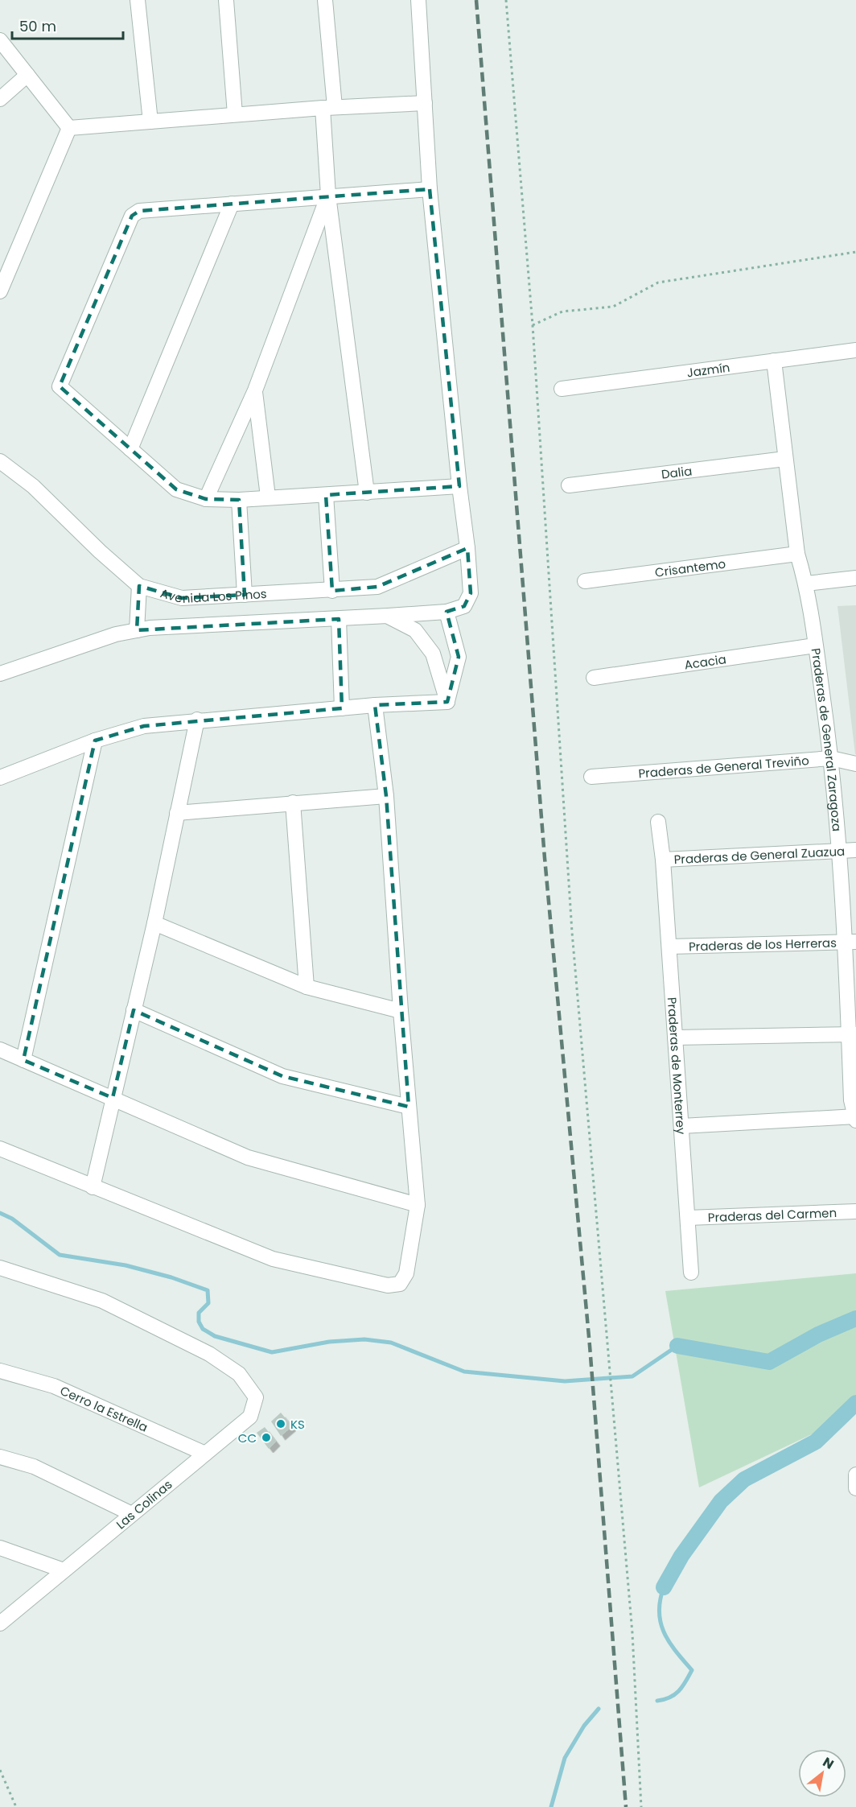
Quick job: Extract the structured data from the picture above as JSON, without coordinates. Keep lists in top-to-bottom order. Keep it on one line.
{"streets":{"street":["Jazmín","Dalia","Crisantemo","Avenida Los Pinos","Acacia","Praderas de General Zaragoza","Praderas de General Treviño","Praderas de General Zuazua","Praderas de los Herreras","Praderas de Monterrey","Praderas del Carmen","Cerro la Estrella","Las Colinas"]},"crossings":[["Jazmín","Praderas de General Zaragoza"],["Dalia","Praderas de General Zaragoza"],["Crisantemo","Praderas de General Zaragoza"],["Acacia","Praderas de General Zaragoza"],["Praderas de General Zaragoza","Praderas de General Treviño"],["Praderas de General Zaragoza","Praderas de General Zuazua"],["Praderas de General Zaragoza","Praderas de los Herreras"],["Praderas de General Zuazua","Praderas de Monterrey"],["Praderas de los Herreras","Praderas de Monterrey"],["Praderas de Monterrey","Praderas del Carmen"],["Cerro la Estrella","Las Colinas"]],"places":["KS","CC"],"scale_bar":"50 m","north":"top right"}
